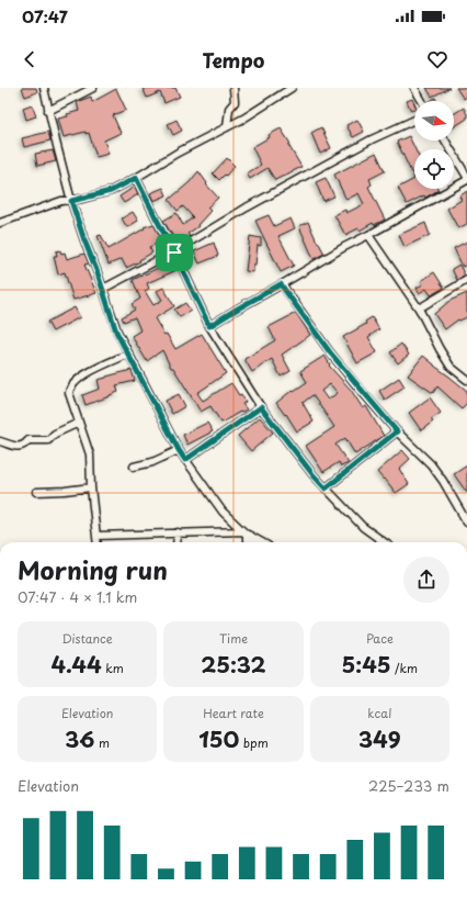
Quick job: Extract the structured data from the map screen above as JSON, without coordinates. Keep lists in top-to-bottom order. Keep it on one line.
{"north":"right","page":{"status":"07:47","header":"Tempo","heading":["Morning run","07:47 · 4 × 1.1 km"],"stats":[["Distance","4.44 km"],["Time","25:32"],["Pace","5:45 /km"],["Elevation","36 m"],["Heart rate","150 bpm"],["kcal","349"]],"chart":["Elevation","225–233 m"]}}
